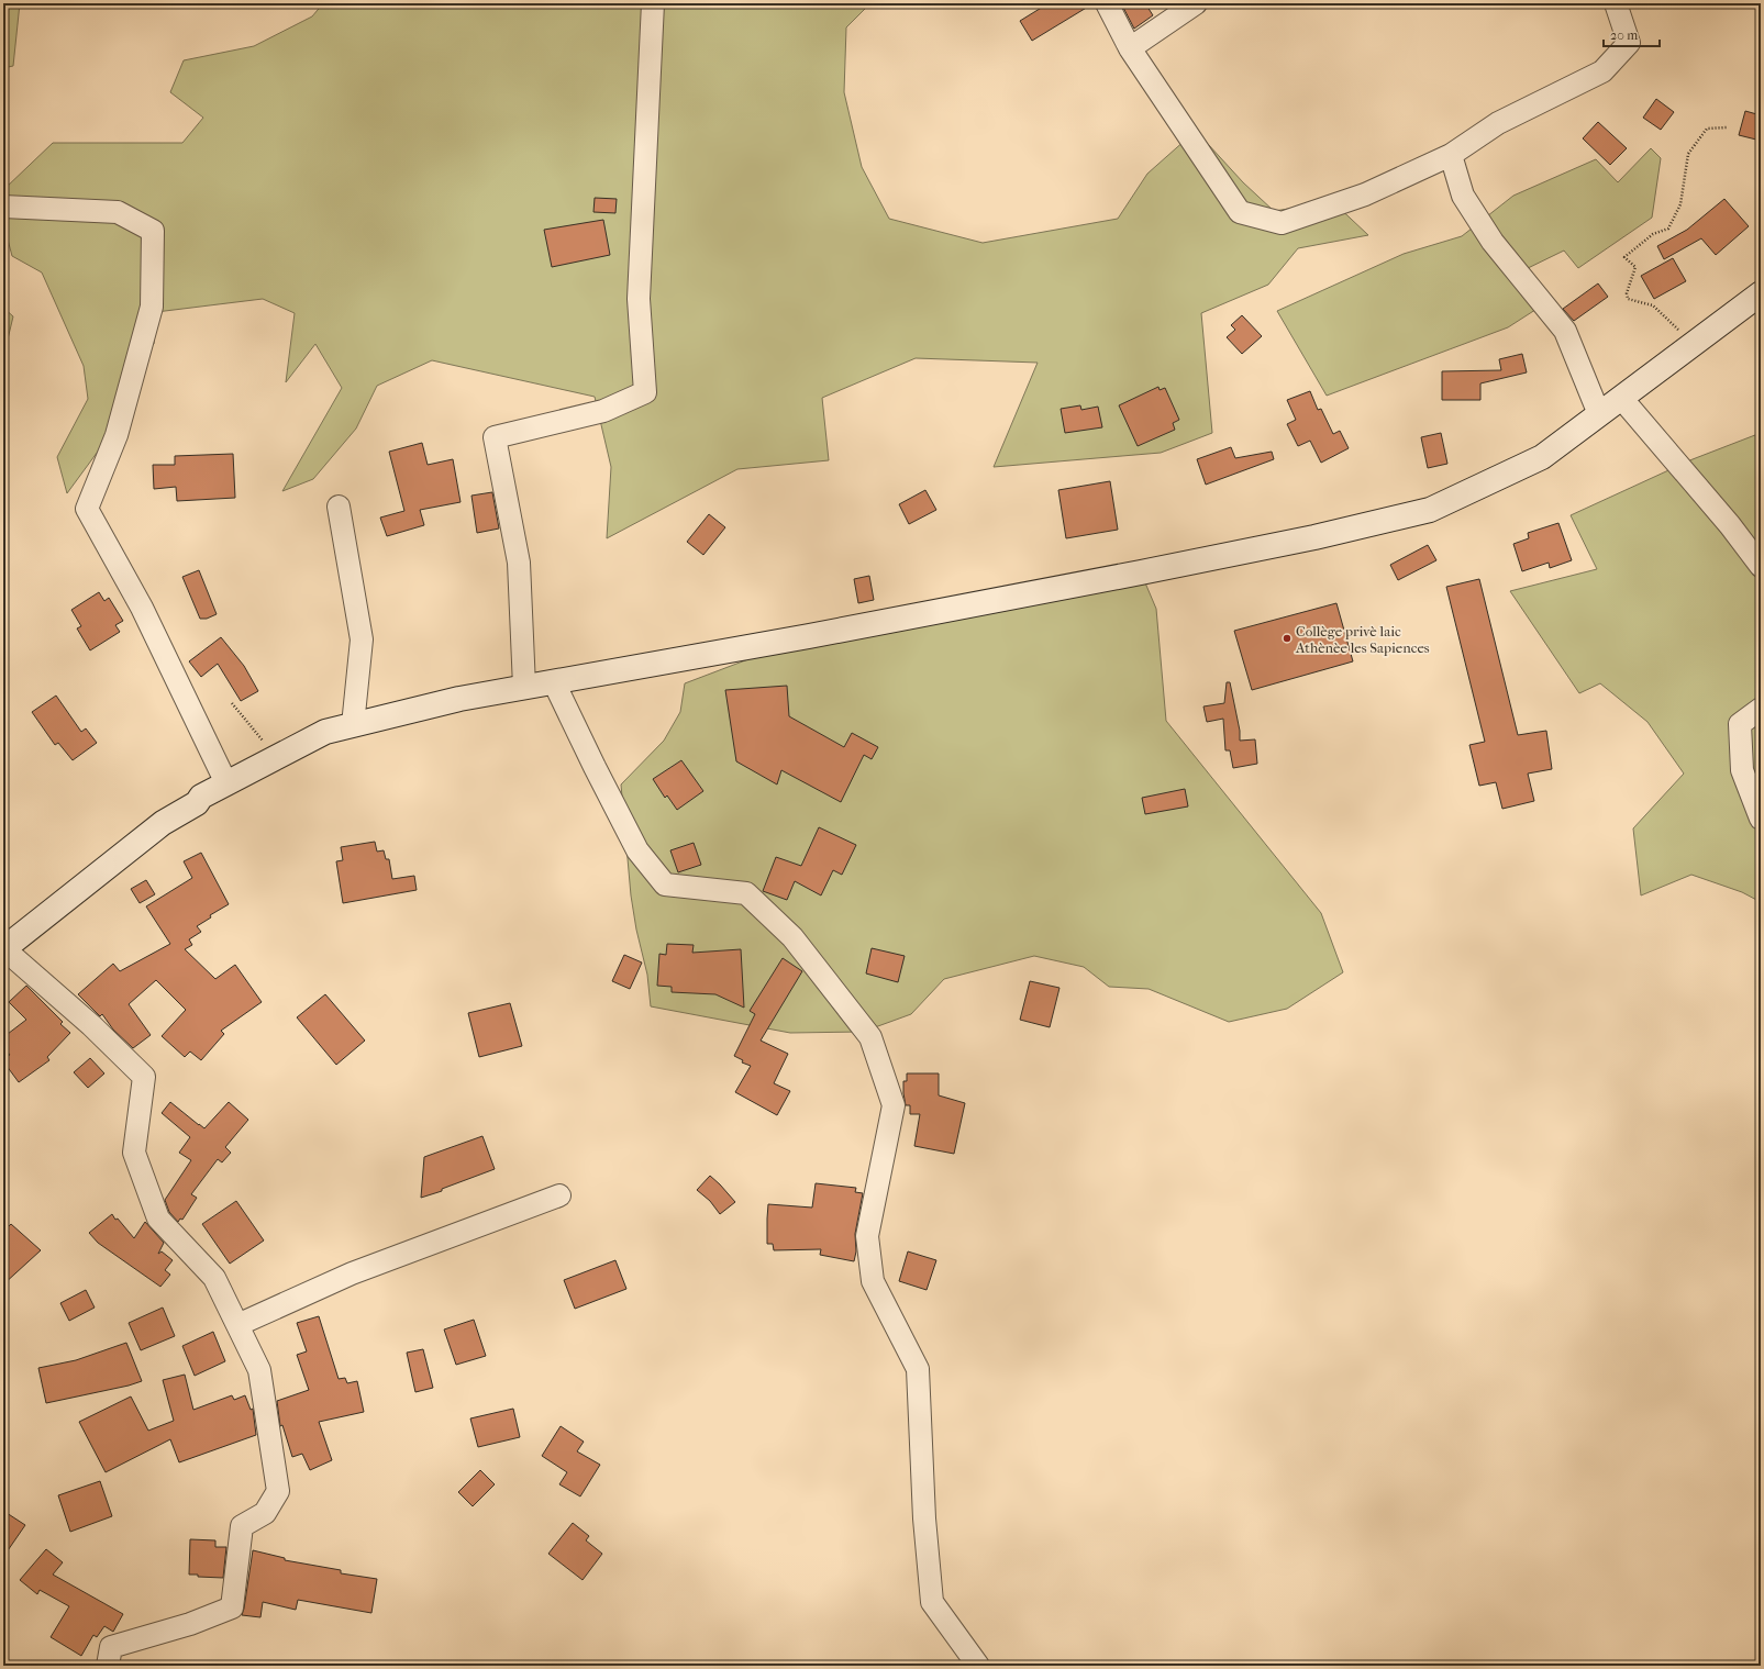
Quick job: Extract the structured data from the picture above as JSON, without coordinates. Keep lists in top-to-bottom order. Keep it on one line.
{"places":["Collège privè laic Athènèe les Sapiences"],"scale_bar":"20 m"}
